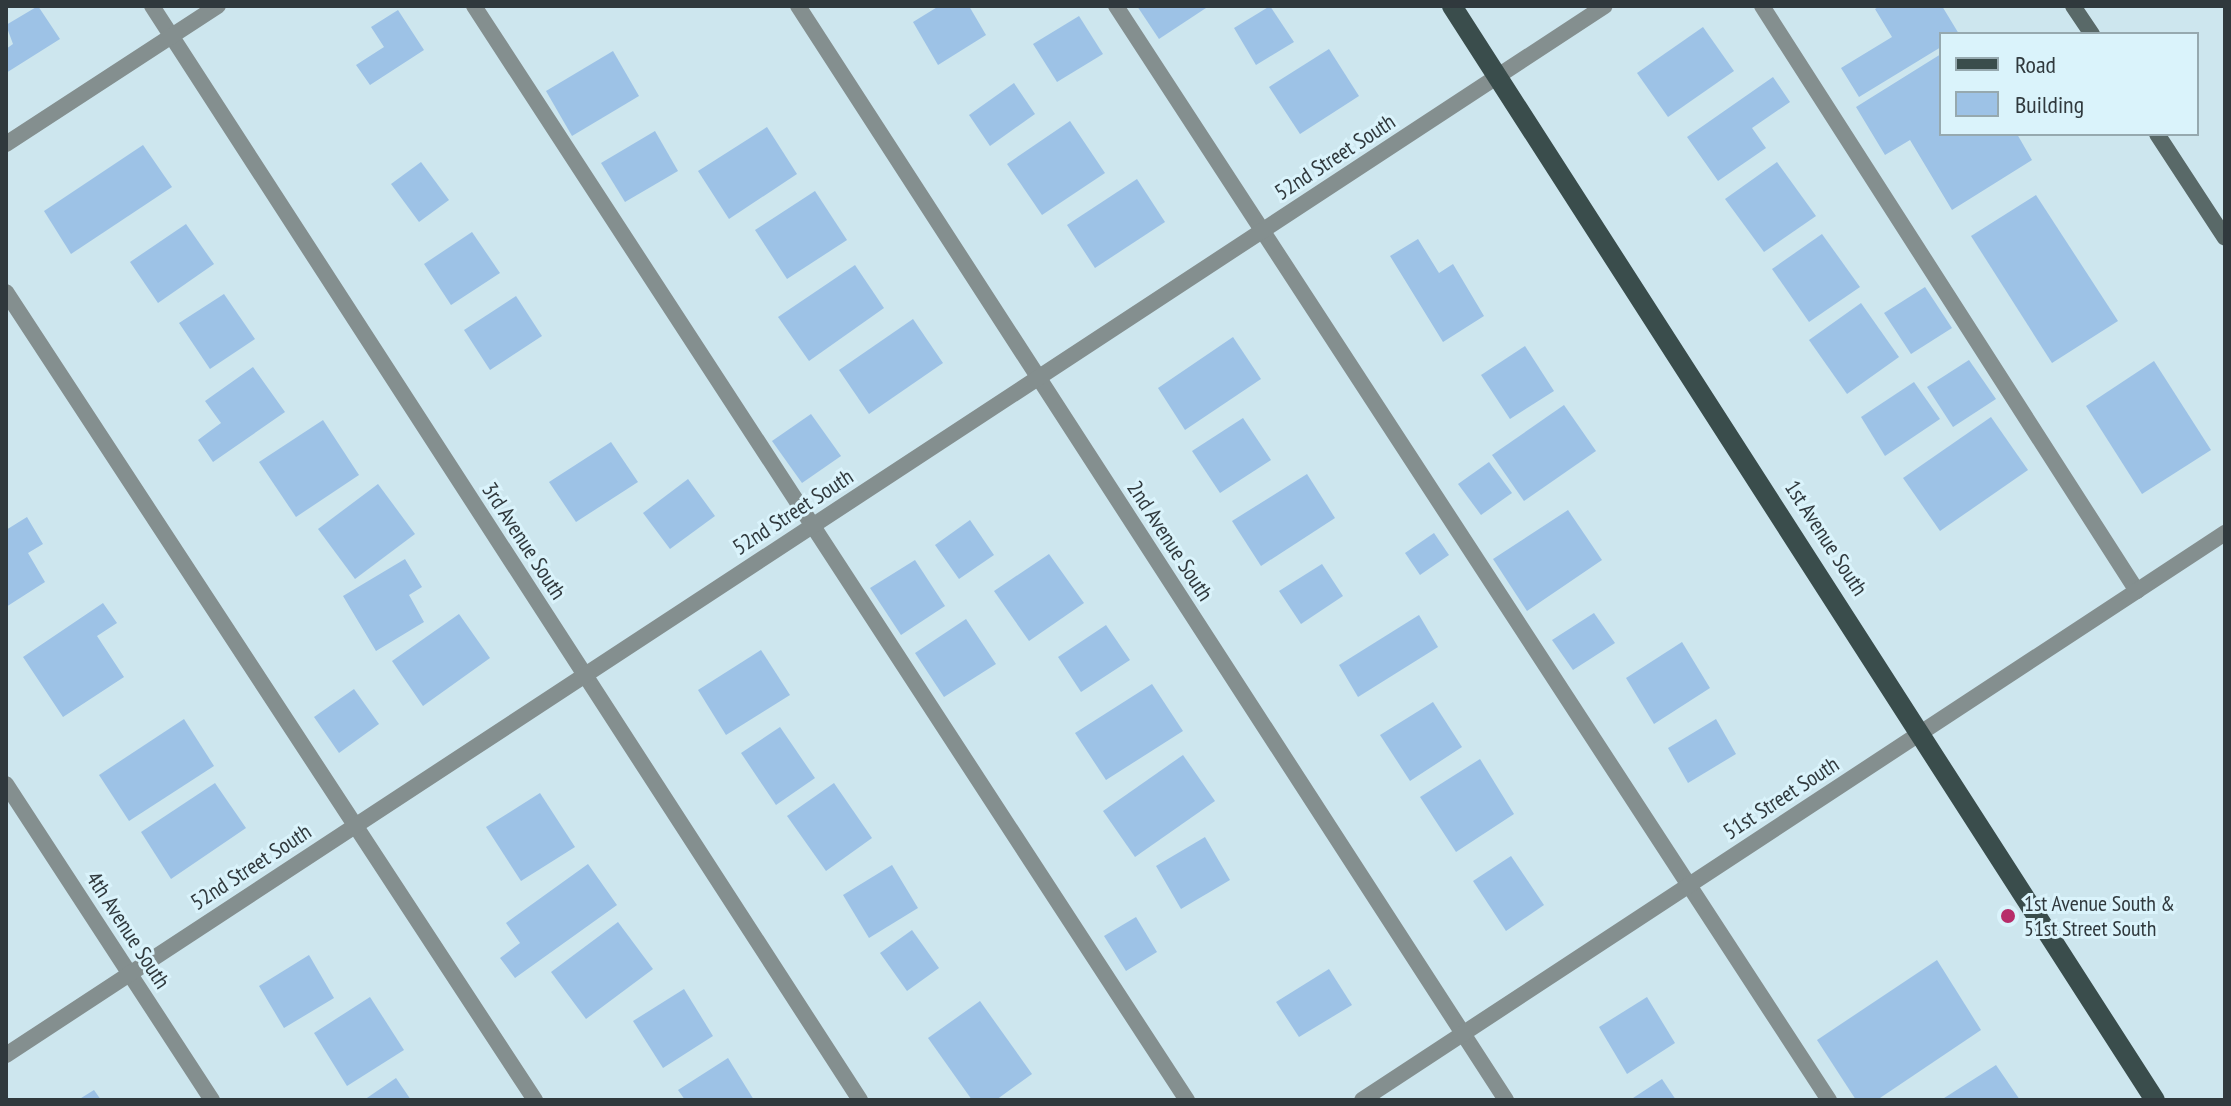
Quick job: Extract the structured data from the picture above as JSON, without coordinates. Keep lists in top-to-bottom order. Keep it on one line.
{"streets":{"main road":["1st Avenue South"],"street":["52nd Street South","3rd Avenue South","2nd Avenue South","51st Street South","4th Avenue South"]},"crossings":[["52nd Street South","1st Avenue South"],["52nd Street South","3rd Avenue South"],["52nd Street South","2nd Avenue South"],["52nd Street South","4th Avenue South"],["1st Avenue South","51st Street South"],["2nd Avenue South","51st Street South"]],"places":["1st Avenue South & 51st Street South"],"legend":["Road","Building"]}
